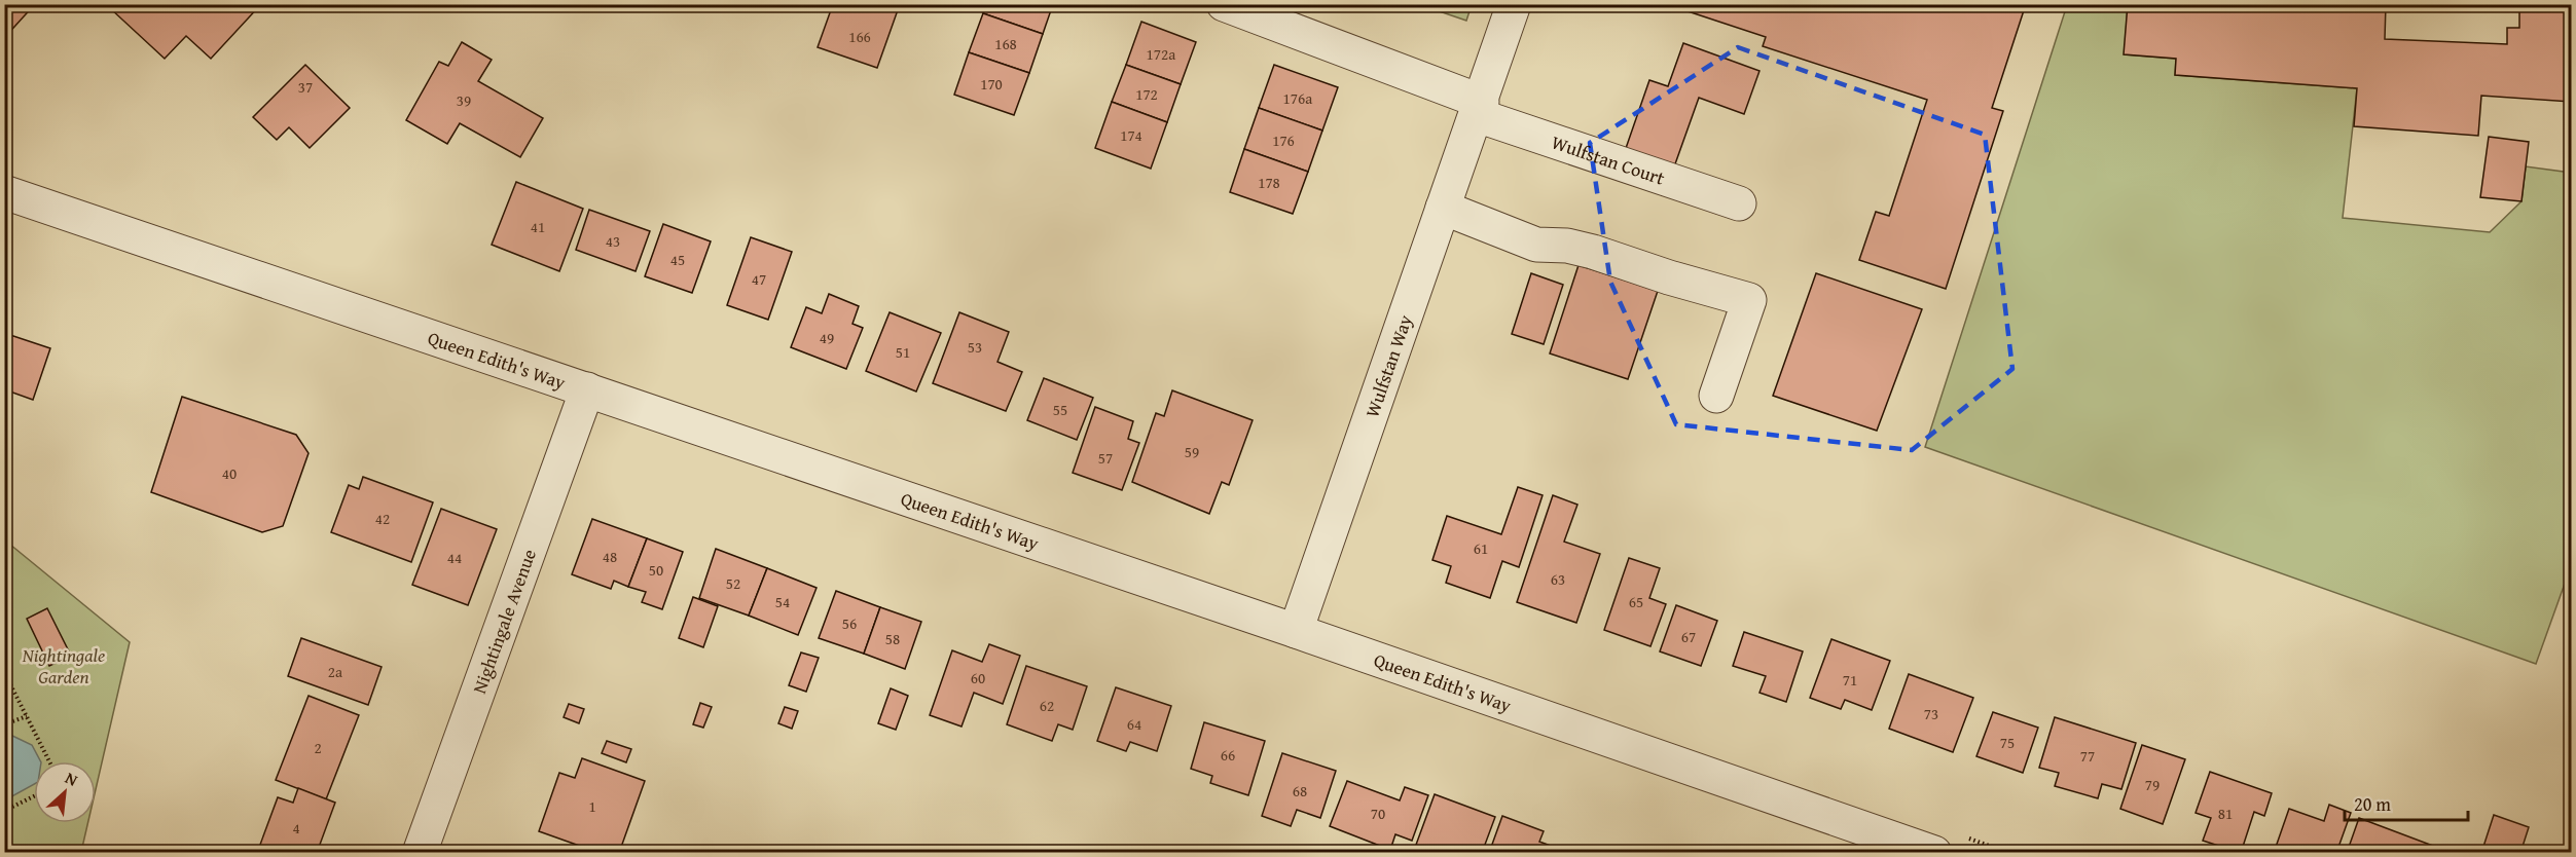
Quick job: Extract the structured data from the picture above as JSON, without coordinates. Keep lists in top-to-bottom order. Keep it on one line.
{"streets":{"street":["Wulfstan Court","Queen Edith's Way","Wulfstan Way","Nightingale Avenue"]},"crossings":[["Wulfstan Court","Wulfstan Way"],["Queen Edith's Way","Wulfstan Way"],["Queen Edith's Way","Nightingale Avenue"]],"parks":["Nightingale Garden"],"house_numbers":["166","168","172a","170","37","172","176a","39","174","176","178","41","43","45","47","49","53","51","55","59","57","40","42","61","48","44","50","63","52","54","65","56","67","58","2a","60","71","62","73","64","75","2","66","77","79","68","1","70","81","4"],"scale_bar":"20 m","north":"top right"}
